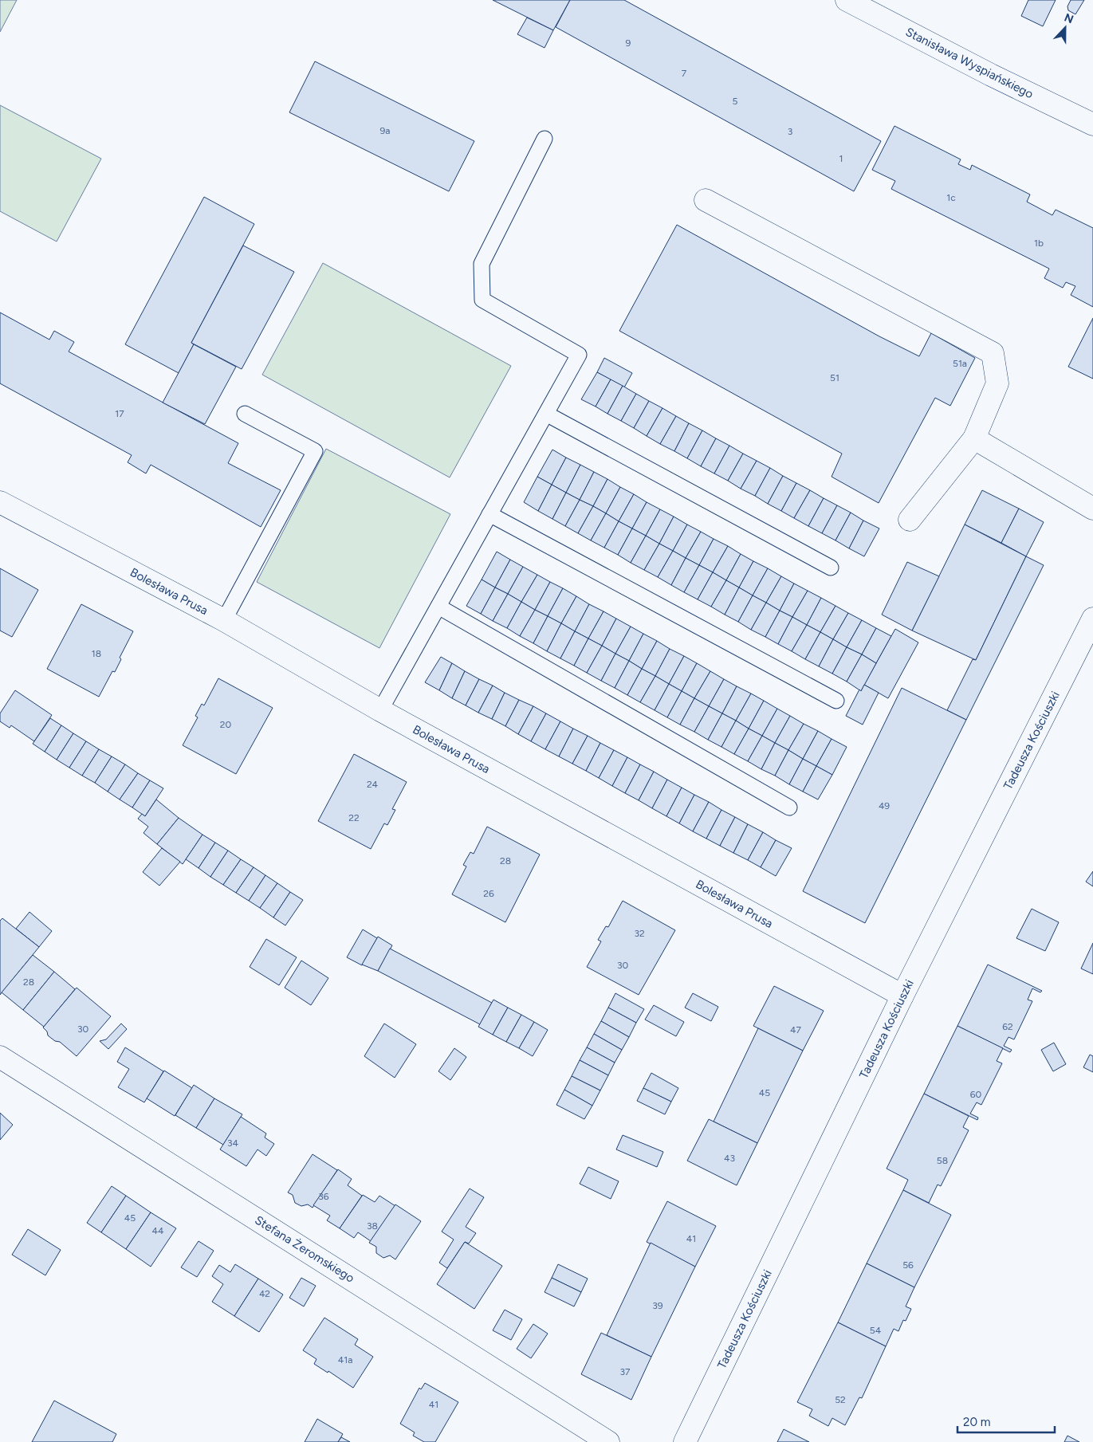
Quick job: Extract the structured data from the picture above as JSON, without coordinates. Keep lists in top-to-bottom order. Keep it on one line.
{"streets":{"street":["Stanisława Wyspiańskiego","Bolesława Prusa","Tadeusza Kościuszki","Stefana Żeromskiego"]},"crossings":[["Bolesława Prusa","Tadeusza Kościuszki"]],"house_numbers":["9","7","5","9a","3","1","1c","1b","51a","51","17","18","20","24","49","22","28","26","32","30","28","62","30","47","45","60","34","43","58","36","45","38","44","41","56","42","39","54","41a","37","52","41"],"scale_bar":"20 m","north":"top"}
